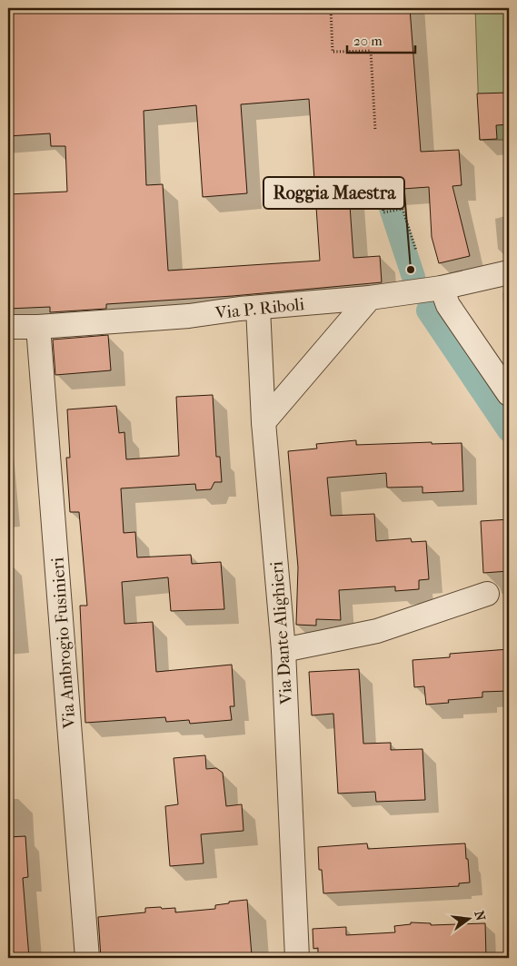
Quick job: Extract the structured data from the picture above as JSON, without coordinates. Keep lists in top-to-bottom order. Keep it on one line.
{"streets":{"street":["Via P. Riboli","Via Dante Alighieri","Via Ambrogio Fusinieri"]},"crossings":[["Via P. Riboli","Via Dante Alighieri"],["Via P. Riboli","Via Ambrogio Fusinieri"]],"places":["Roggia Maestra"],"scale_bar":"20 m","north":"right"}
